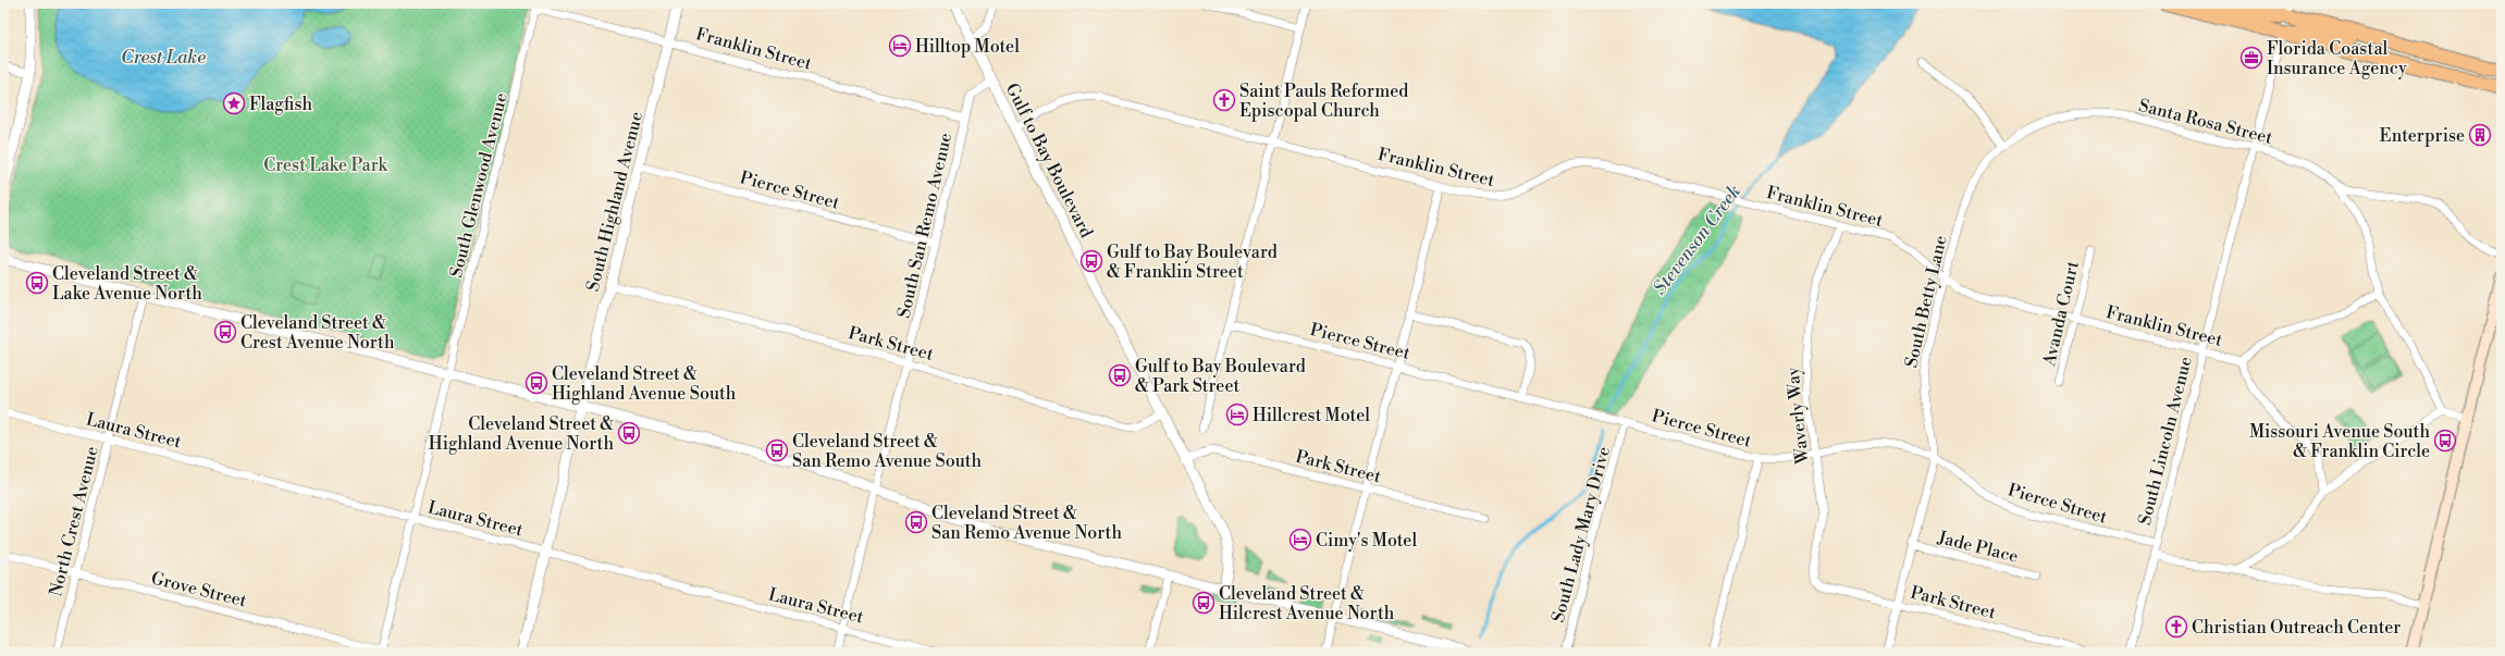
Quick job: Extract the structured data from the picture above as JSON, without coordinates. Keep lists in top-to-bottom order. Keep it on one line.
{"streets":{"street":["Franklin Street","Santa Rosa Street","Gulf to Bay Boulevard","South Glenwood Avenue","Pierce Street","South Highland Avenue","South San Remo Avenue","South Betty Lane","Avanda Court","Park Street","Waverly Way","Laura Street","South Lincoln Avenue","North Crest Avenue","South Lady Mary Drive","Jade Place","Grove Street"]},"crossings":[["Franklin Street","Gulf to Bay Boulevard"],["Franklin Street","South Glenwood Avenue"],["Franklin Street","South Highland Avenue"],["Franklin Street","South San Remo Avenue"],["Franklin Street","South Betty Lane"],["Franklin Street","Avanda Court"],["Franklin Street","Waverly Way"],["Franklin Street","South Lincoln Avenue"],["Santa Rosa Street","South Betty Lane"],["Santa Rosa Street","South Lincoln Avenue"],["Gulf to Bay Boulevard","South San Remo Avenue"],["Gulf to Bay Boulevard","Park Street"],["South Glenwood Avenue","Laura Street"],["South Glenwood Avenue","Grove Street"],["Pierce Street","South Highland Avenue"],["Pierce Street","South San Remo Avenue"],["Pierce Street","South Betty Lane"],["Pierce Street","Waverly Way"],["Pierce Street","South Lincoln Avenue"],["Pierce Street","South Lady Mary Drive"],["South Highland Avenue","Park Street"],["South Highland Avenue","Laura Street"],["South San Remo Avenue","Park Street"],["South San Remo Avenue","Laura Street"],["South Betty Lane","Park Street"],["South Betty Lane","Jade Place"],["Park Street","Waverly Way"],["Laura Street","North Crest Avenue"],["North Crest Avenue","Grove Street"]],"water":["Crest Lake","Stevenson Creek"],"parks":["Crest Lake Park"],"places":{"hotel":["Hilltop Motel","Hillcrest Motel","Cimy's Motel"],"office":["Florida Coastal Insurance Agency"],"church":["Saint Pauls Reformed Episcopal Church","Christian Outreach Center"],"place":["Flagfish"],"building":["Enterprise"],"bus stop":["Gulf to Bay Boulevard & Franklin Street","Cleveland Street & Lake Avenue North","Cleveland Street & Crest Avenue North","Gulf to Bay Boulevard & Park Street","Cleveland Street & Highland Avenue South","Cleveland Street & Highland Avenue North","Missouri Avenue South & Franklin Circle","Cleveland Street & San Remo Avenue South","Cleveland Street & San Remo Avenue North","Cleveland Street & Hilcrest Avenue North"]}}
